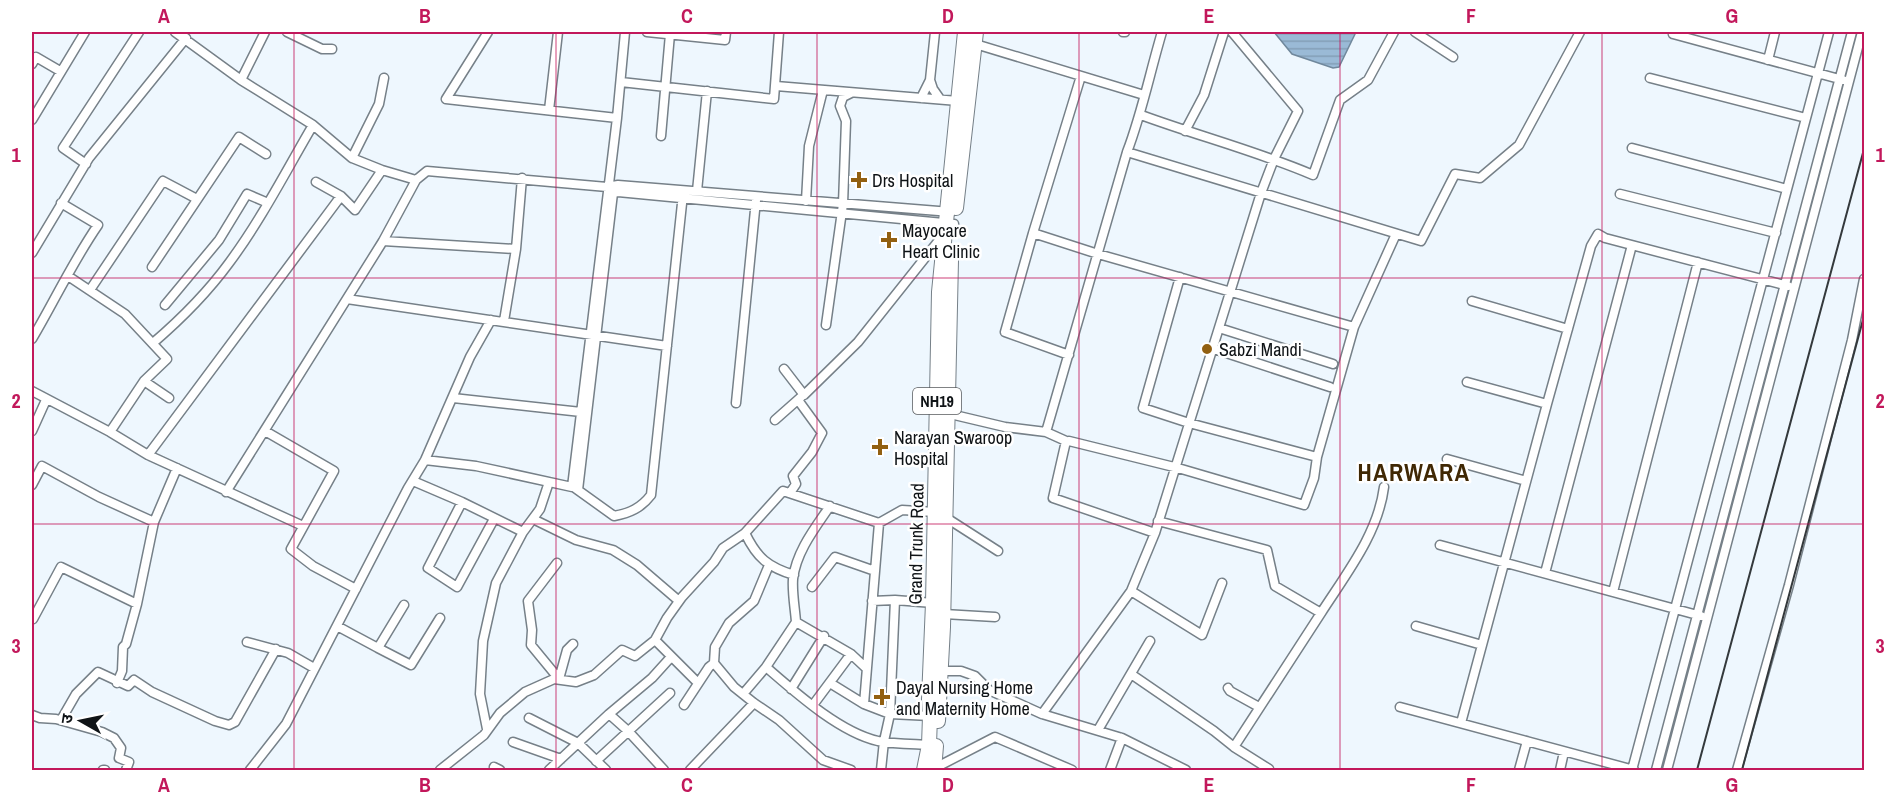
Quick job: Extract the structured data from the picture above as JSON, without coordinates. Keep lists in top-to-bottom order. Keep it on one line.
{"streets":{"highway":["NH19","Grand Trunk Road"]},"districts":["HARWARA"],"places":{"health":["Drs Hospital","Mayocare Heart Clinic","Narayan Swaroop Hospital","Dayal Nursing Home and Maternity Home"],"other":["Sabzi Mandi"]},"north":"left","grid":{"columns":["A","B","C","D","E","F","G"],"rows":["1","2","3"]}}
